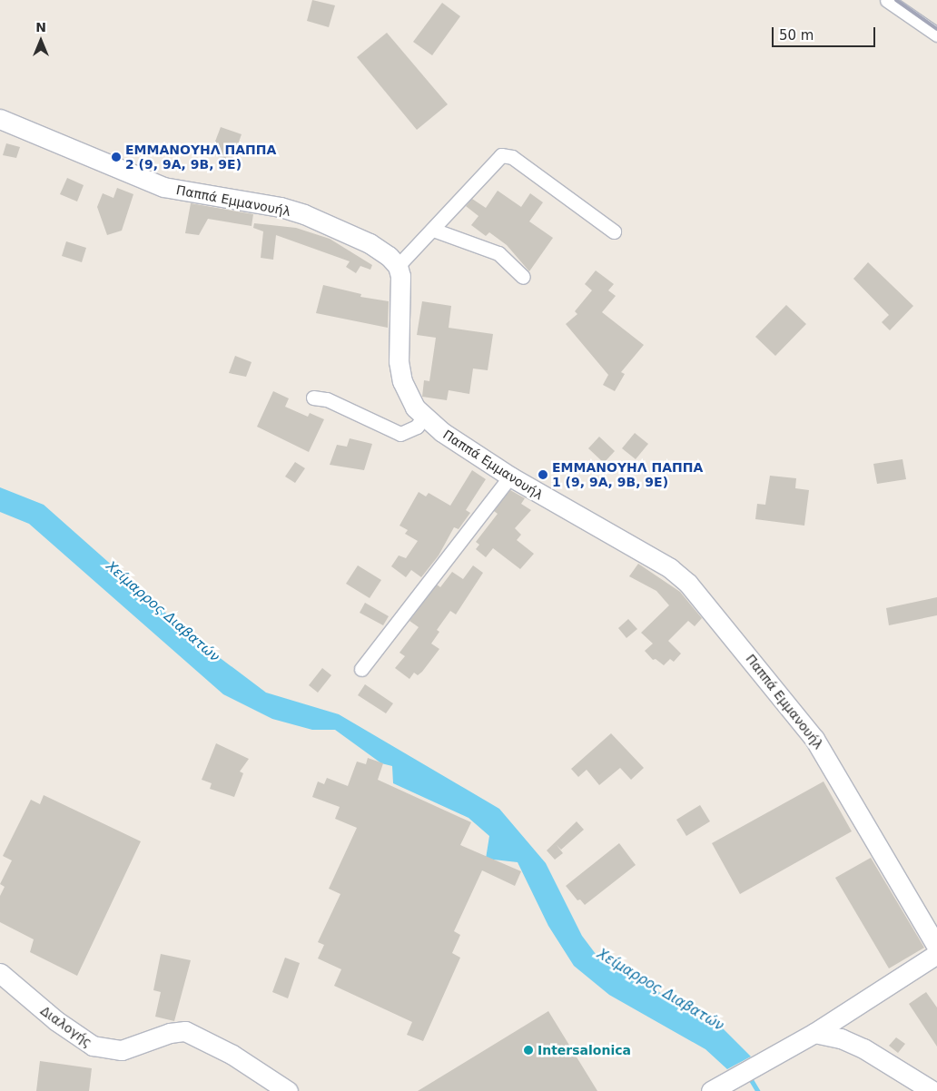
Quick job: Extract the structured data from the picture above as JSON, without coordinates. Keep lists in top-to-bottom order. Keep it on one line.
{"streets":{"street":["Παππά Εμμανουήλ","Διαλογής"]},"water":["Χείμαρρος Διαβατών"],"places":["ΕΜΜΑΝΟΥΗΛ ΠΑΠΠΑ 2 (9, 9Α, 9Β, 9Ε)","ΕΜΜΑΝΟΥΗΛ ΠΑΠΠΑ 1 (9, 9Α, 9Β, 9Ε)","Intersalonica"],"scale_bar":"50 m","north":"top"}
